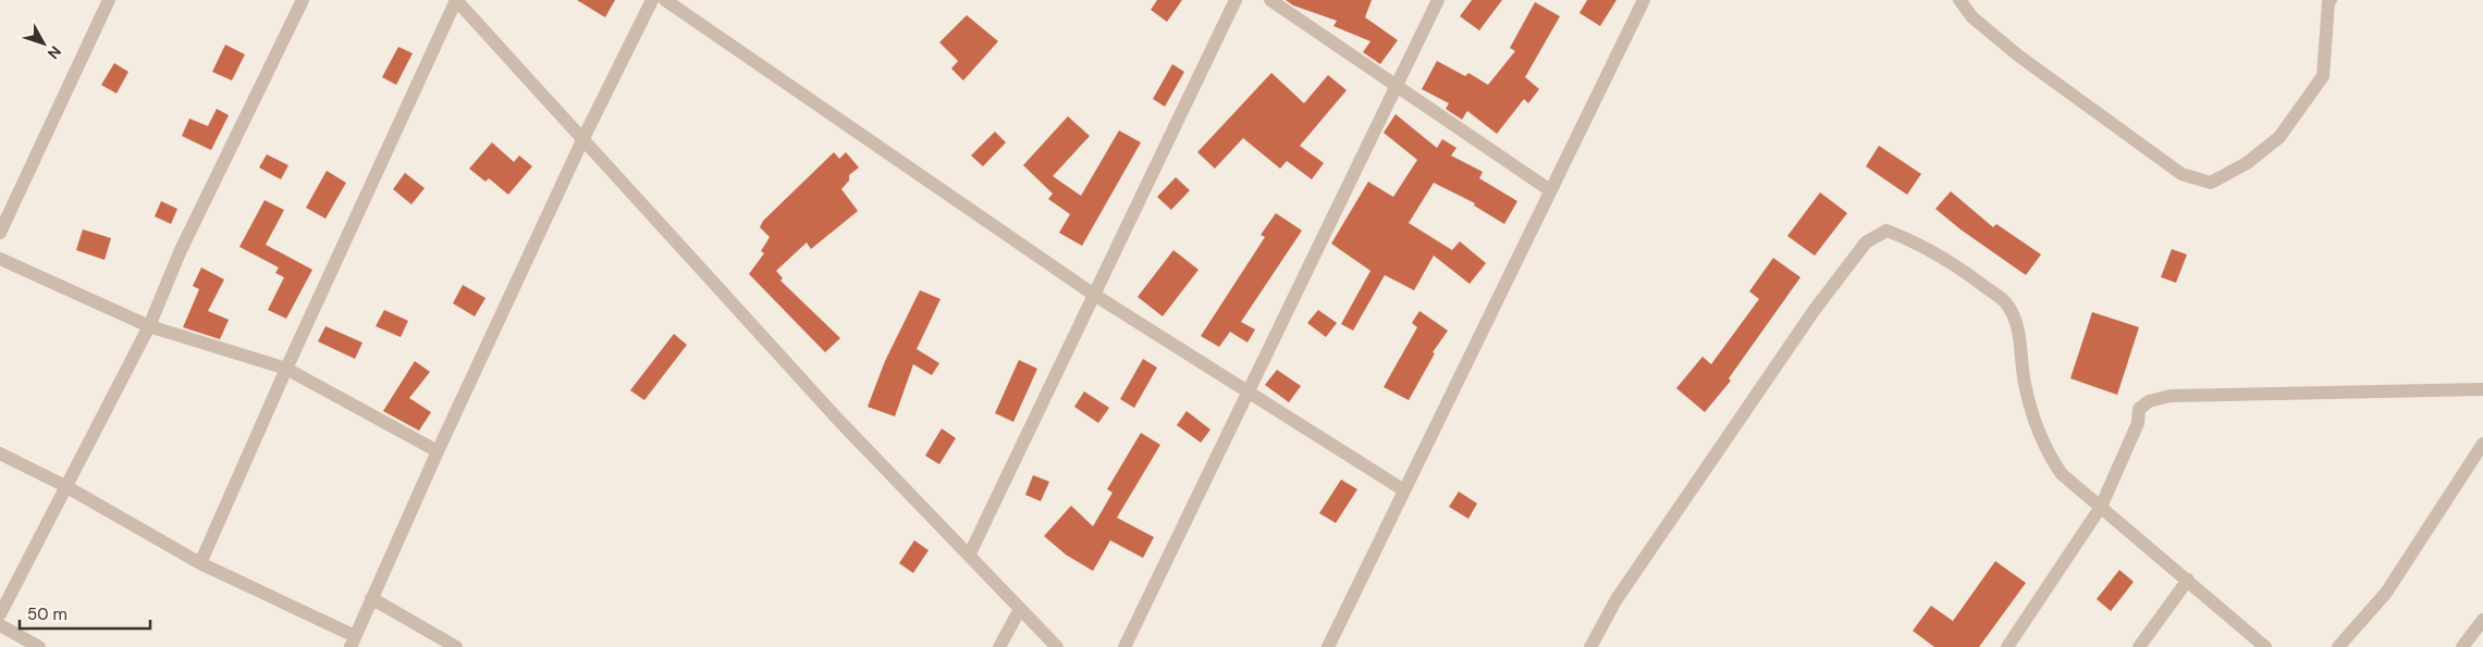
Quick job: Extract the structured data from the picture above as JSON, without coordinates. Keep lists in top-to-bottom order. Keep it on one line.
{"scale_bar":"50 m","north":"bottom right"}
